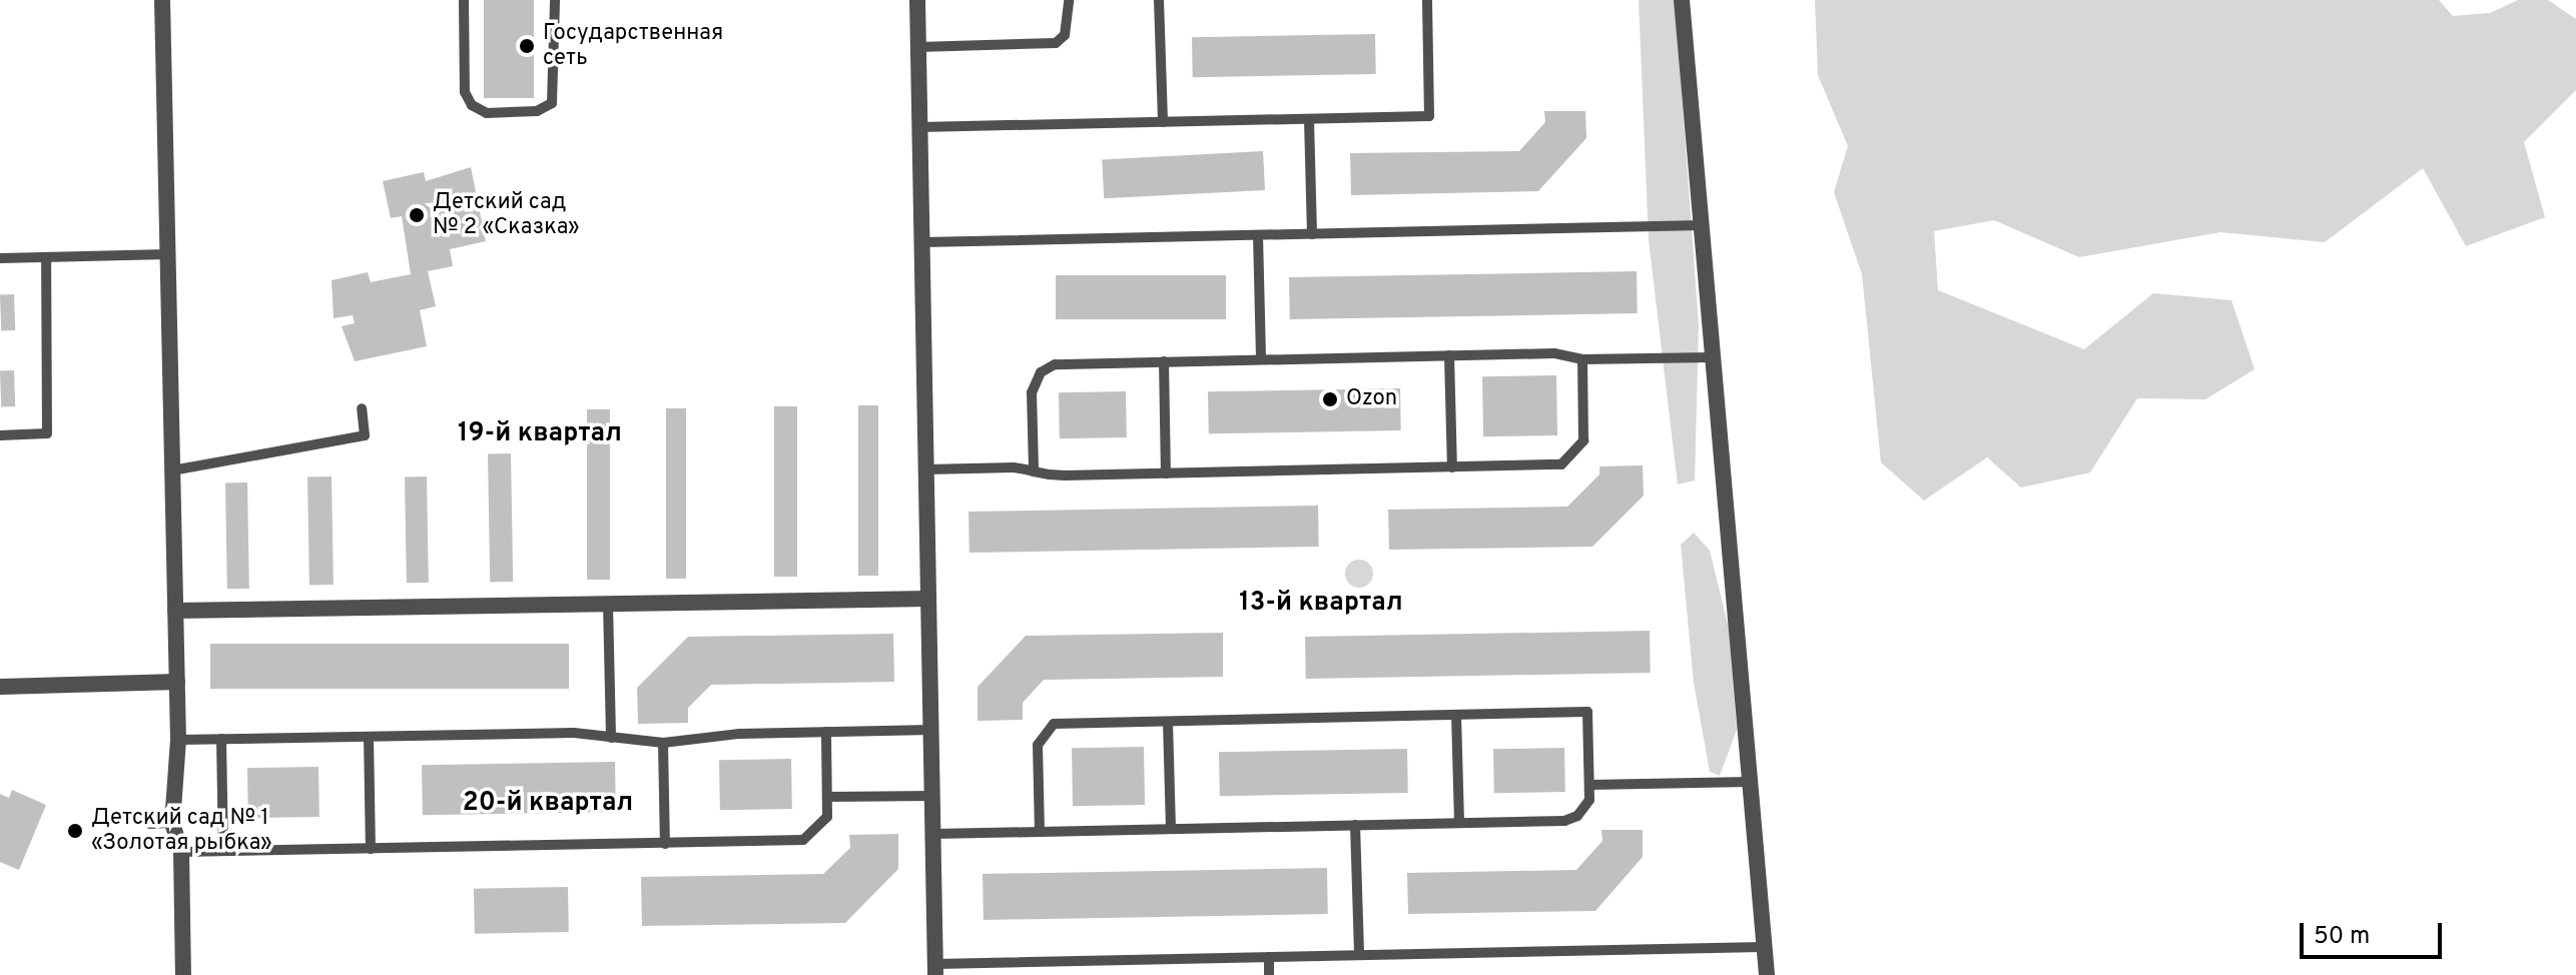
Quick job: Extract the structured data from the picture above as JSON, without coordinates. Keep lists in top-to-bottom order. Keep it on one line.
{"districts":["19-й квартал","13-й квартал","20-й квартал"],"places":["Государственная сеть","Детский сад № 2 «Сказка»","Ozon","Детский сад № 1 «Золотая рыбка»"],"scale_bar":"50 m"}
